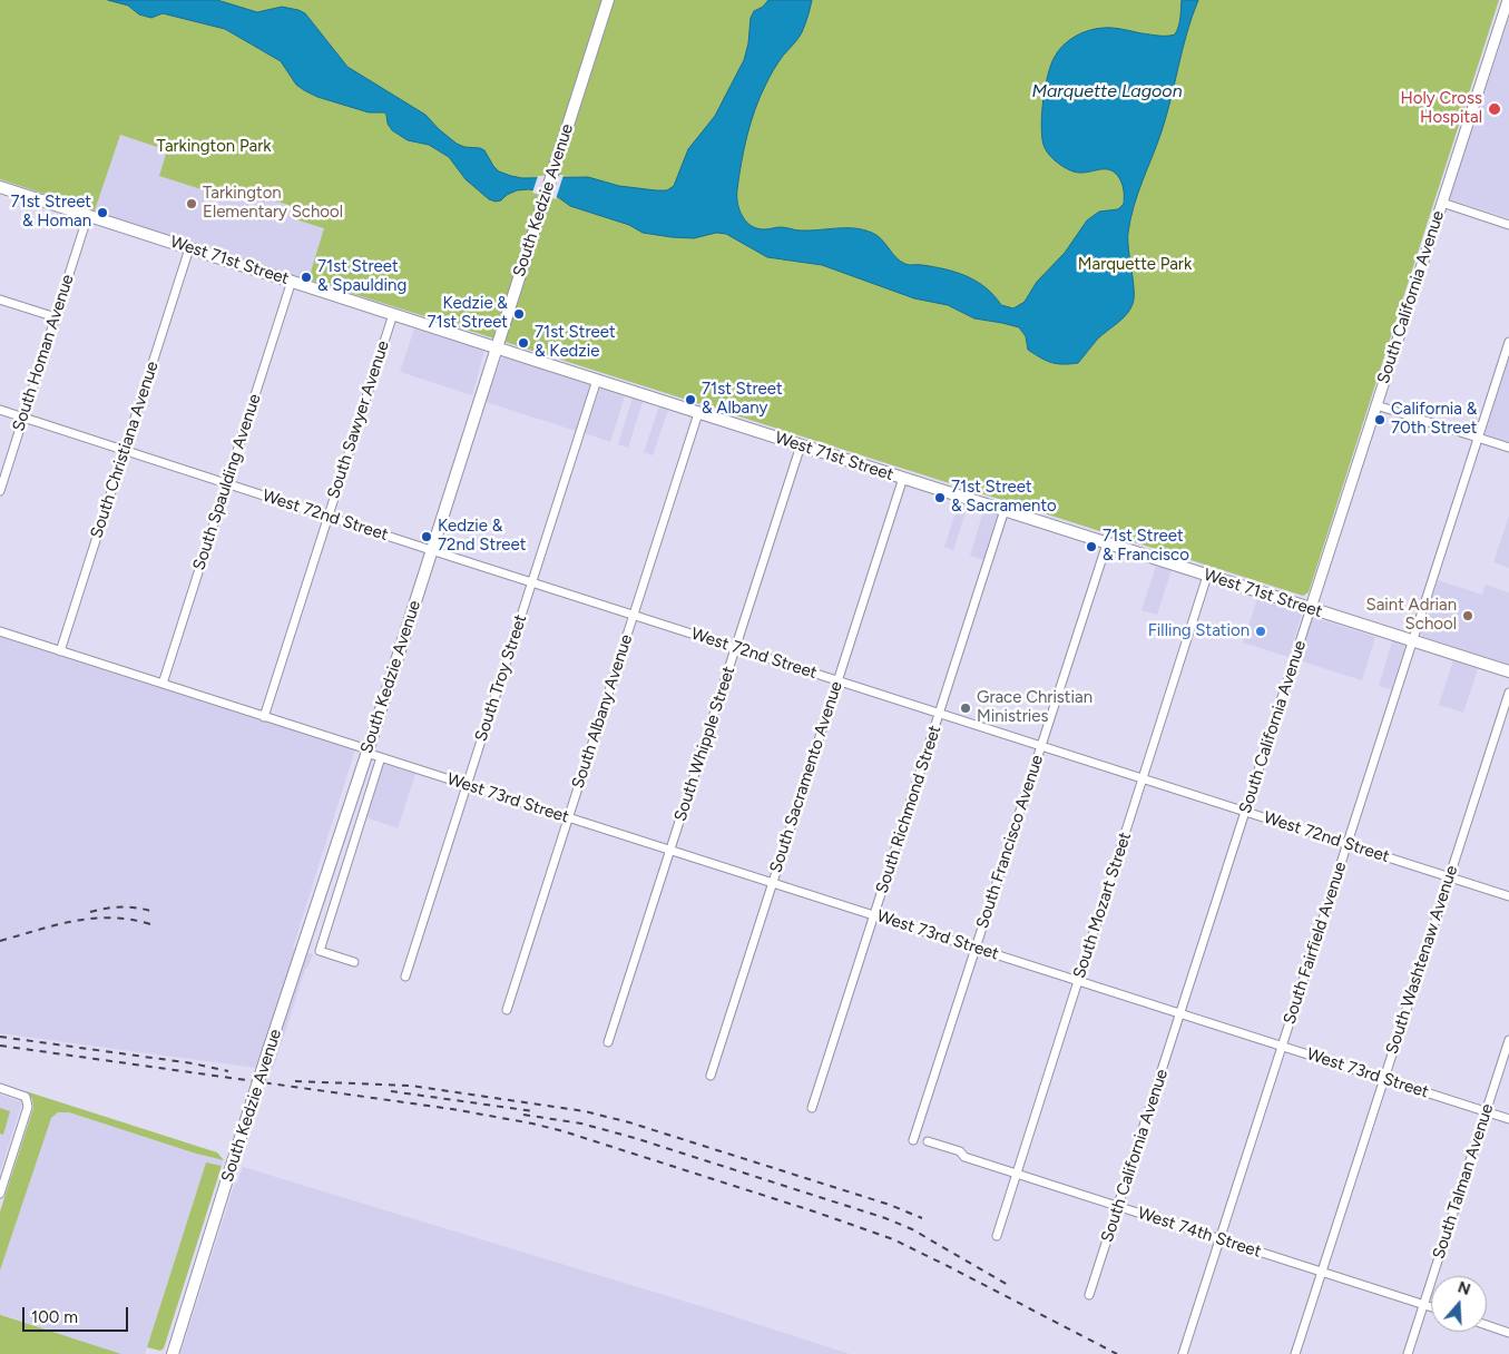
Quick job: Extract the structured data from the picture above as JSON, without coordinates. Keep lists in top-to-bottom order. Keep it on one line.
{"streets":{"main road":["South Kedzie Avenue","West 71st Street"],"street":["South California Avenue","South Homan Avenue","South Sawyer Avenue","South Christiana Avenue","South Spaulding Avenue","West 72nd Street","South Troy Street","South Albany Avenue","South Whipple Street","South Sacramento Avenue","West 73rd Street","South Richmond Street","South Francisco Avenue","South Mozart Street","South Fairfield Avenue","South Washtenaw Avenue","South Talman Avenue","West 74th Street"]},"crossings":[["South Kedzie Avenue","West 71st Street"],["South Kedzie Avenue","West 72nd Street"],["South Kedzie Avenue","West 73rd Street"],["West 71st Street","South California Avenue"],["West 71st Street","South Homan Avenue"],["West 71st Street","South Sawyer Avenue"],["West 71st Street","South Christiana Avenue"],["West 71st Street","South Spaulding Avenue"],["West 71st Street","South Troy Street"],["West 71st Street","South Albany Avenue"],["West 71st Street","South Whipple Street"],["West 71st Street","South Sacramento Avenue"],["West 71st Street","South Richmond Street"],["West 71st Street","South Francisco Avenue"],["West 71st Street","South Mozart Street"],["West 71st Street","South Fairfield Avenue"],["South California Avenue","West 72nd Street"],["South California Avenue","West 73rd Street"],["South California Avenue","West 74th Street"],["South Homan Avenue","West 72nd Street"],["South Sawyer Avenue","West 72nd Street"],["South Sawyer Avenue","West 73rd Street"],["South Christiana Avenue","West 72nd Street"],["South Christiana Avenue","West 73rd Street"],["South Spaulding Avenue","West 72nd Street"],["South Spaulding Avenue","West 73rd Street"],["West 72nd Street","South Troy Street"],["West 72nd Street","South Albany Avenue"],["West 72nd Street","South Whipple Street"],["West 72nd Street","South Sacramento Avenue"],["West 72nd Street","South Richmond Street"],["West 72nd Street","South Francisco Avenue"],["West 72nd Street","South Mozart Street"],["West 72nd Street","South Fairfield Avenue"],["West 72nd Street","South Washtenaw Avenue"],["South Troy Street","West 73rd Street"],["South Albany Avenue","West 73rd Street"],["South Whipple Street","West 73rd Street"],["South Sacramento Avenue","West 73rd Street"],["West 73rd Street","South Richmond Street"],["West 73rd Street","South Francisco Avenue"],["West 73rd Street","South Mozart Street"],["West 73rd Street","South Fairfield Avenue"],["West 73rd Street","South Washtenaw Avenue"],["West 73rd Street","South Talman Avenue"],["South Mozart Street","West 74th Street"],["South Fairfield Avenue","West 74th Street"],["South Washtenaw Avenue","West 74th Street"],["South Talman Avenue","West 74th Street"]],"water":["Marquette Lagoon"],"parks":["Tarkington Park","Marquette Park"],"places":["Holy Cross Hospital","Tarkington Elementary School","71st Street & Homan","71st Street & Spaulding","Kedzie & 71st Street","71st Street & Kedzie","71st Street & Albany","California & 70th Street","71st Street & Sacramento","Kedzie & 72nd Street","71st Street & Francisco","Saint Adrian School","Filling Station","Grace Christian Ministries"],"scale_bar":"100 m","north":"top"}
